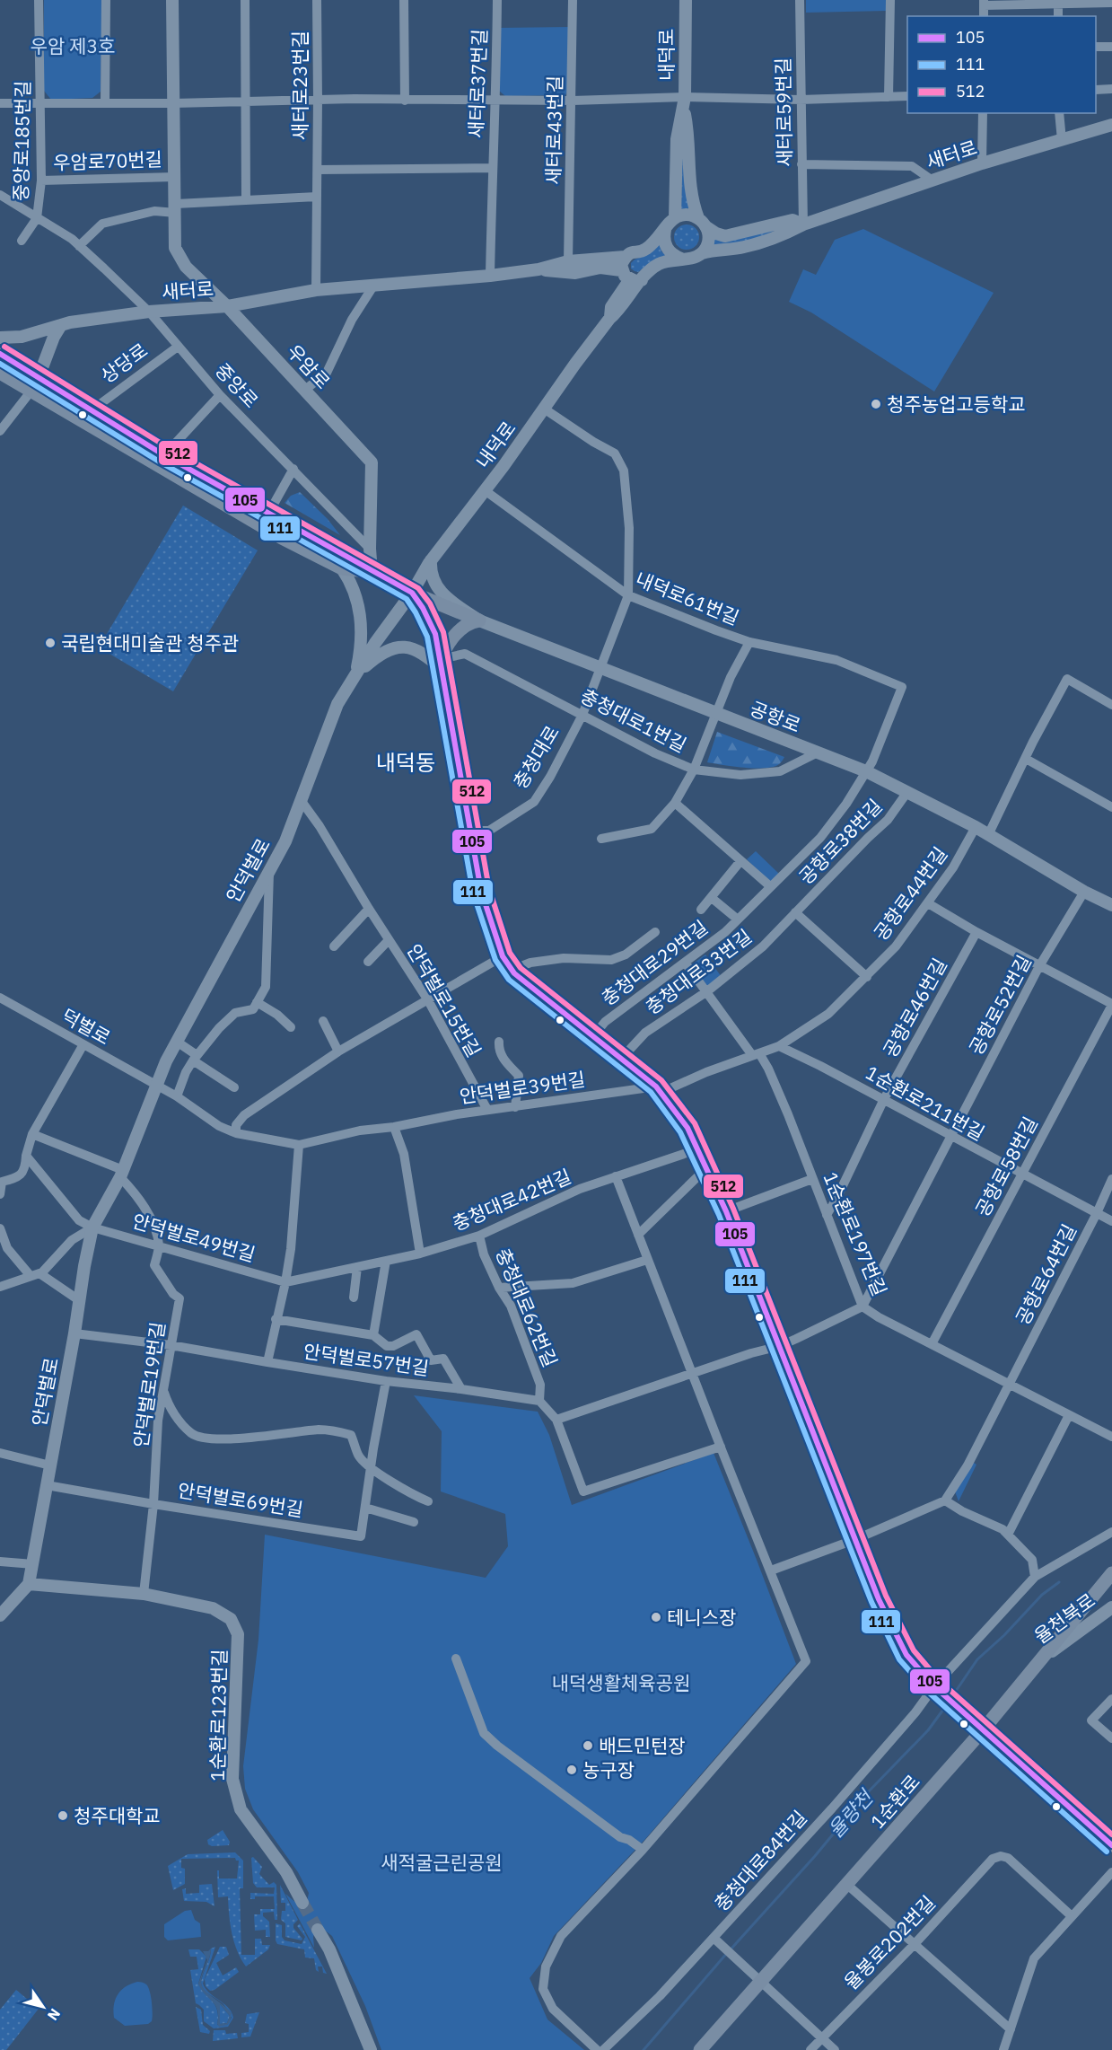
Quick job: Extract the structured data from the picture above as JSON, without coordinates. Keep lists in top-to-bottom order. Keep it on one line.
{"streets":{"main road":["공항로","1순환로"],"street":["내덕로","새터로37번길","새터로23번길","새터로59번길","새터로43번길","중앙로185번길","새터로","우암로70번길","상당로","우암로","중앙로","내덕로61번길","충청대로1번길","충청대로","공항로38번길","안덕벌로","공항로44번길","충청대로29번길","충청대로33번길","안덕벌로15번길","공항로52번길","공항로46번길","덕벌로","안덕벌로39번길","1순환로211번길","공항로58번길","충청대로42번길","1순환로197번길","안덕벌로49번길","공항로64번길","충청대로62번길","안덕벌로57번길","안덕벌로19번길","안덕벌로69번길","율천북로","1순환로123번길","충청대로84번길","율봉로202번길"]},"crossings":[["내덕로","내덕로61번길"],["내덕로","공항로"],["내덕로","안덕벌로"],["새터로37번길","새터로"],["새터로23번길","새터로"],["새터로59번길","새터로"],["중앙로185번길","우암로70번길"],["중앙로185번길","중앙로"],["새터로","우암로"],["새터로","중앙로"],["우암로70번길","우암로"],["상당로","중앙로"],["우암로","중앙로"],["내덕로61번길","충청대로"],["내덕로61번길","충청대로29번길"],["공항로","충청대로1번길"],["공항로","충청대로"],["공항로","공항로38번길"],["공항로","안덕벌로"],["공항로","공항로44번길"],["공항로","충청대로29번길"],["공항로","공항로52번길"],["충청대로1번길","충청대로"],["공항로38번길","충청대로33번길"],["안덕벌로","안덕벌로15번길"],["안덕벌로","덕벌로"],["안덕벌로","안덕벌로39번길"],["안덕벌로","안덕벌로49번길"],["안덕벌로","안덕벌로57번길"],["안덕벌로","안덕벌로19번길"],["안덕벌로","안덕벌로69번길"],["안덕벌로","1순환로123번길"],["공항로44번길","안덕벌로39번길"],["공항로44번길","1순환로211번길"],["충청대로29번길","1순환로197번길"],["충청대로33번길","1순환로197번길"],["안덕벌로15번길","안덕벌로39번길"],["공항로52번길","1순환로211번길"],["공항로52번길","1순환로197번길"],["공항로46번길","1순환로211번길"],["공항로46번길","1순환로197번길"],["덕벌로","안덕벌로39번길"],["안덕벌로39번길","1순환로211번길"],["안덕벌로39번길","1순환로197번길"],["1순환로211번길","공항로58번길"],["1순환로211번길","공항로64번길"],["공항로58번길","1순환로197번길"],["충청대로42번길","안덕벌로49번길"],["충청대로42번길","충청대로62번길"],["1순환로197번길","공항로64번길"],["안덕벌로49번길","안덕벌로19번길"],["충청대로62번길","안덕벌로57번길"],["안덕벌로57번길","안덕벌로19번길"],["안덕벌로57번길","안덕벌로69번길"],["안덕벌로19번길","안덕벌로69번길"],["안덕벌로19번길","1순환로123번길"],["율천북로","1순환로"]],"districts":["내덕동"],"water":["율량천"],"parks":["우암 제3호","내덕생활체육공원","새적굴근린공원"],"places":["청주농업고등학교","국립현대미술관 청주관","테니스장","배드민턴장","농구장","청주대학교"],"lines":["transit line 512","transit line 105","transit line 111"],"legend":["105","111","512"],"north":"bottom right"}
